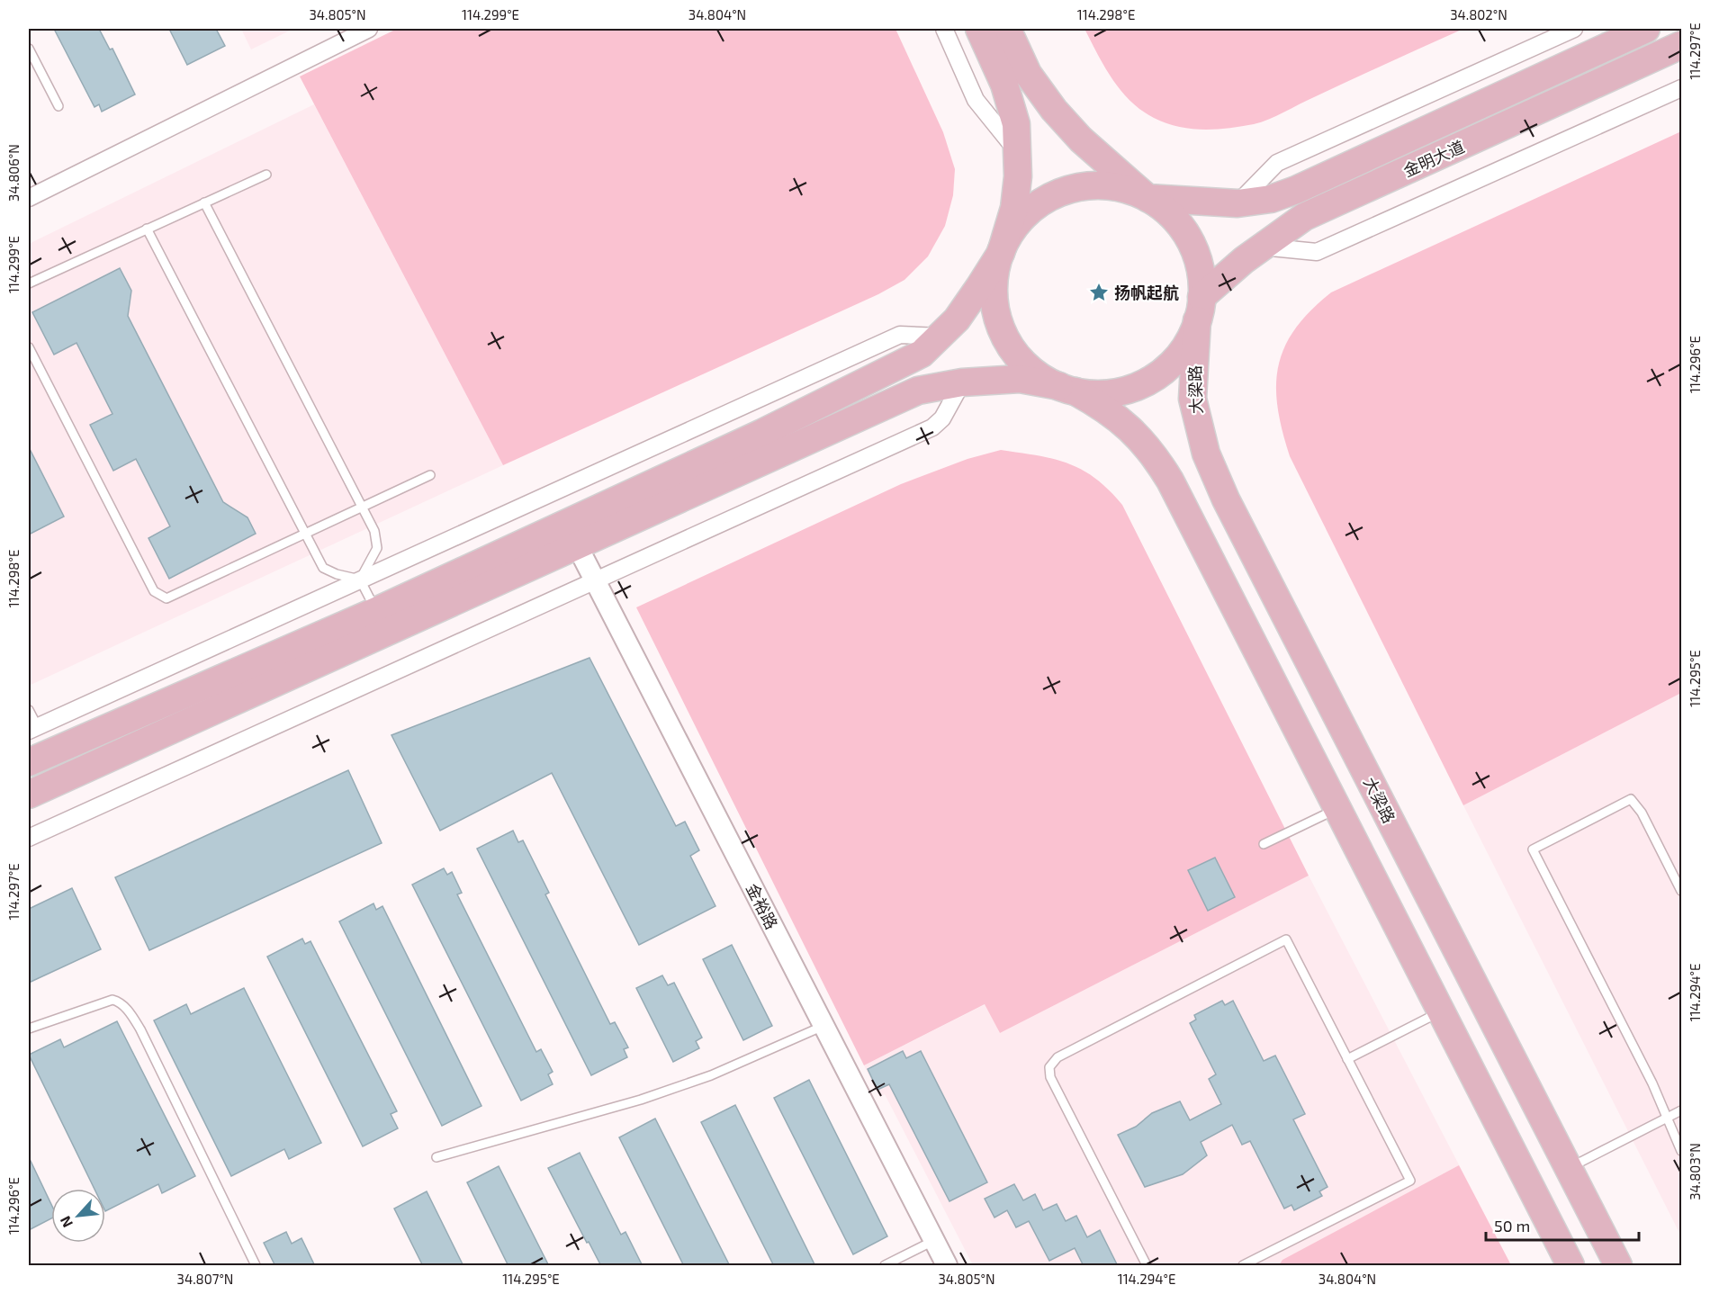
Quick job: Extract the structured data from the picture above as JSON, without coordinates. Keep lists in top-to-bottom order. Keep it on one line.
{"streets":{"main road":["金明大道","大梁路"],"street":["金裕路"]},"crossings":[["金明大道","大梁路"]],"places":{"place":["扬帆起航"]},"scale_bar":"50 m","north":"bottom left","coordinates":["34.805°N","114.299°E","34.804°N","114.298°E","34.802°N","114.297°E","34.806°N","114.296°E","114.295°E","114.294°E","34.803°N","34.807°N"]}
